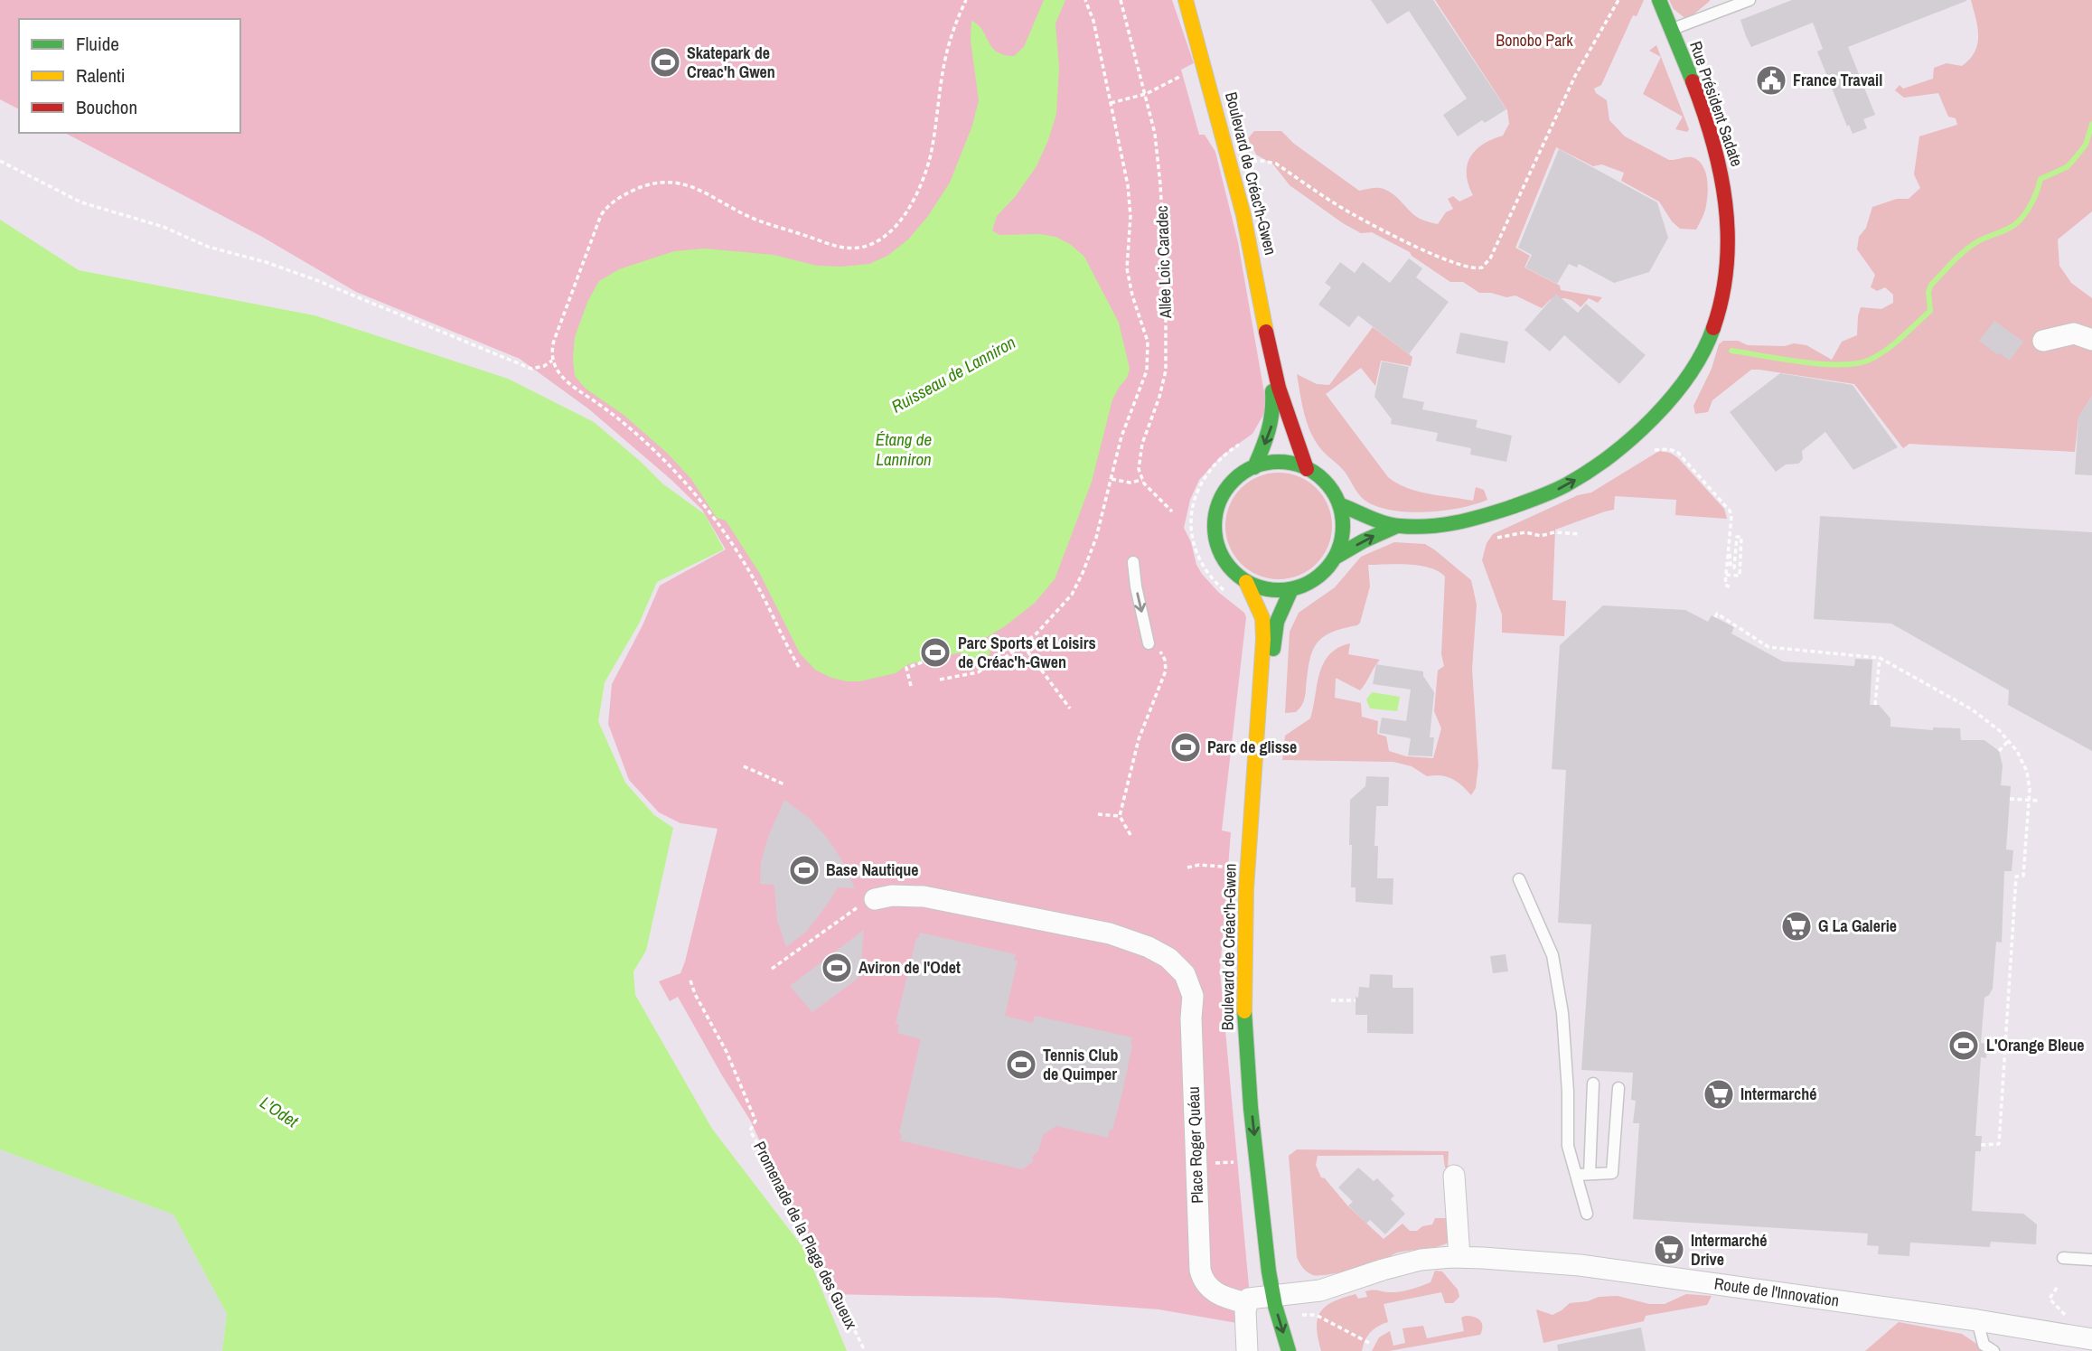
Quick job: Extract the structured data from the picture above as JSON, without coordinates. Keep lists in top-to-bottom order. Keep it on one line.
{"streets":{"street":["Rue Président Sadate","Boulevard de Créac'h-Gwen","Place Roger Quéau","Route de l'Innovation"],"path":["Allée Loic Caradec","Promenade de la Plage des Gueux"]},"crossings":[["Boulevard de Créac'h-Gwen","Route de l'Innovation"],["Place Roger Quéau","Route de l'Innovation"]],"water":["Ruisseau de Lanniron","Étang de Lanniron","L'Odet"],"parks":["Bonobo Park"],"places":{"sports":["Skatepark de Creac'h Gwen","Parc Sports et Loisirs de Créac'h-Gwen","Parc de glisse","Base Nautique","Aviron de l'Odet","L'Orange Bleue","Tennis Club de Quimper"],"public building":["France Travail"],"supermarket":["G La Galerie","Intermarché","Intermarché Drive"]},"legend":["Fluide","Ralenti","Bouchon"]}
